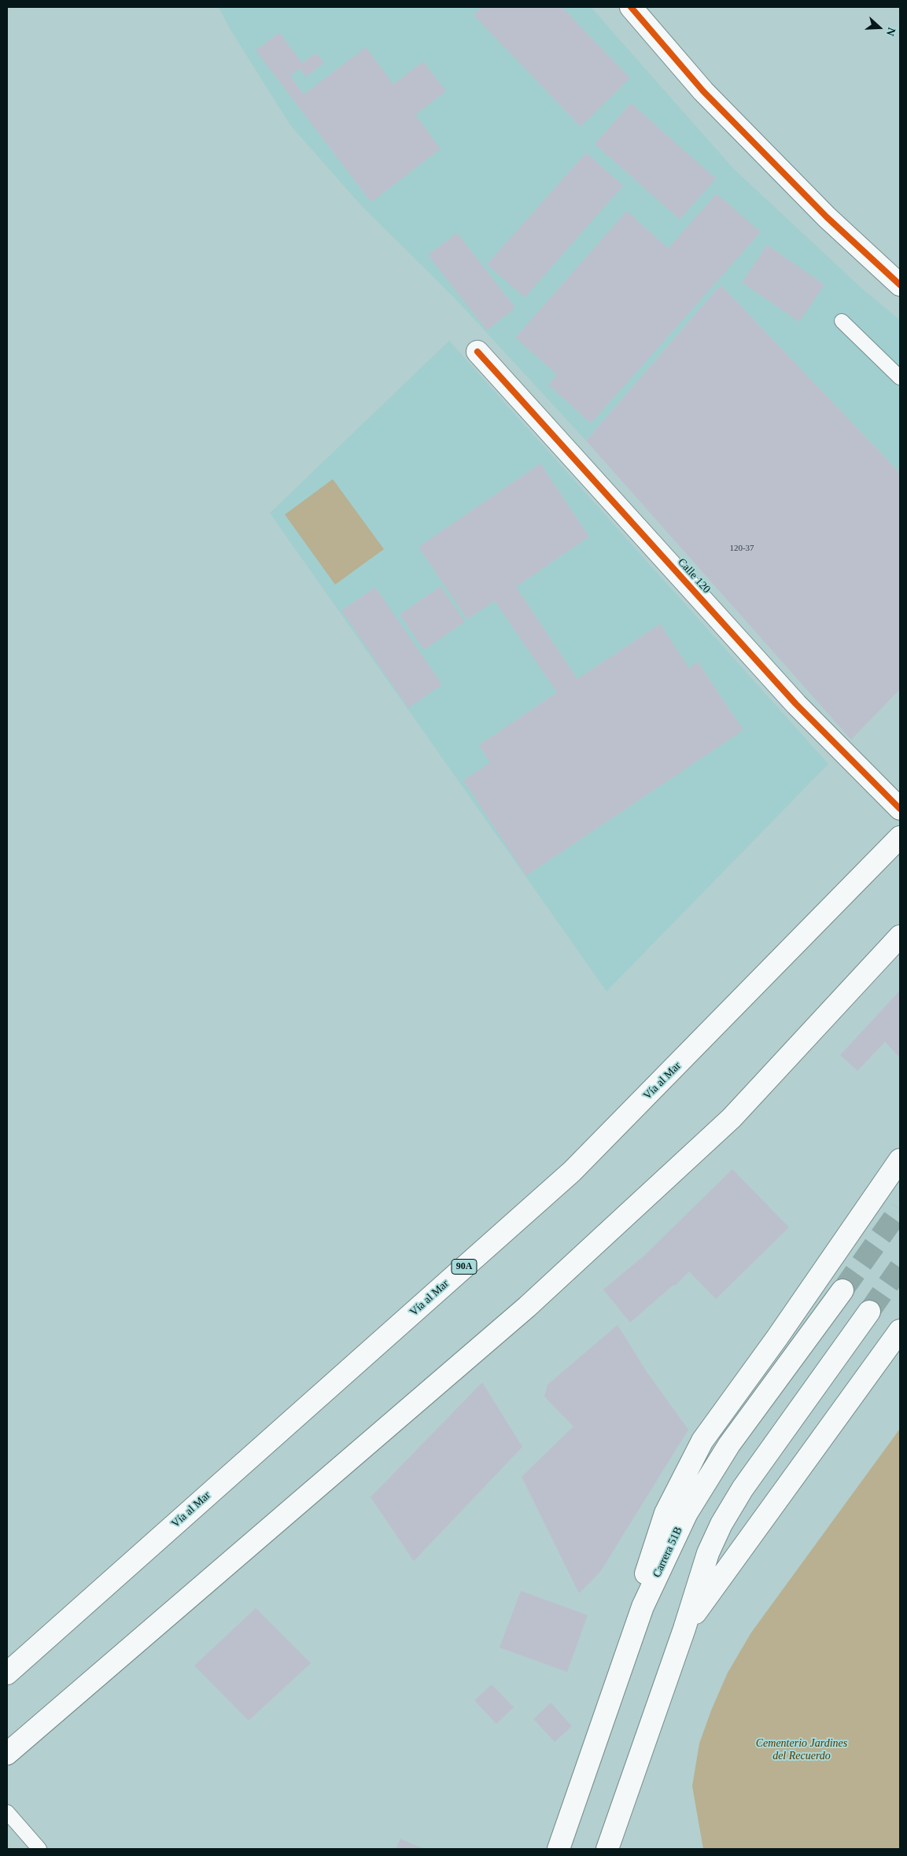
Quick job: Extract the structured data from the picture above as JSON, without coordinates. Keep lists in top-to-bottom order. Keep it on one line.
{"streets":{"main road":["Calle 120","Vía al Mar","90A","Carrera 51B"]},"parks":["Cementerio Jardines del Recuerdo"],"house_numbers":["120-37"],"north":"right"}
